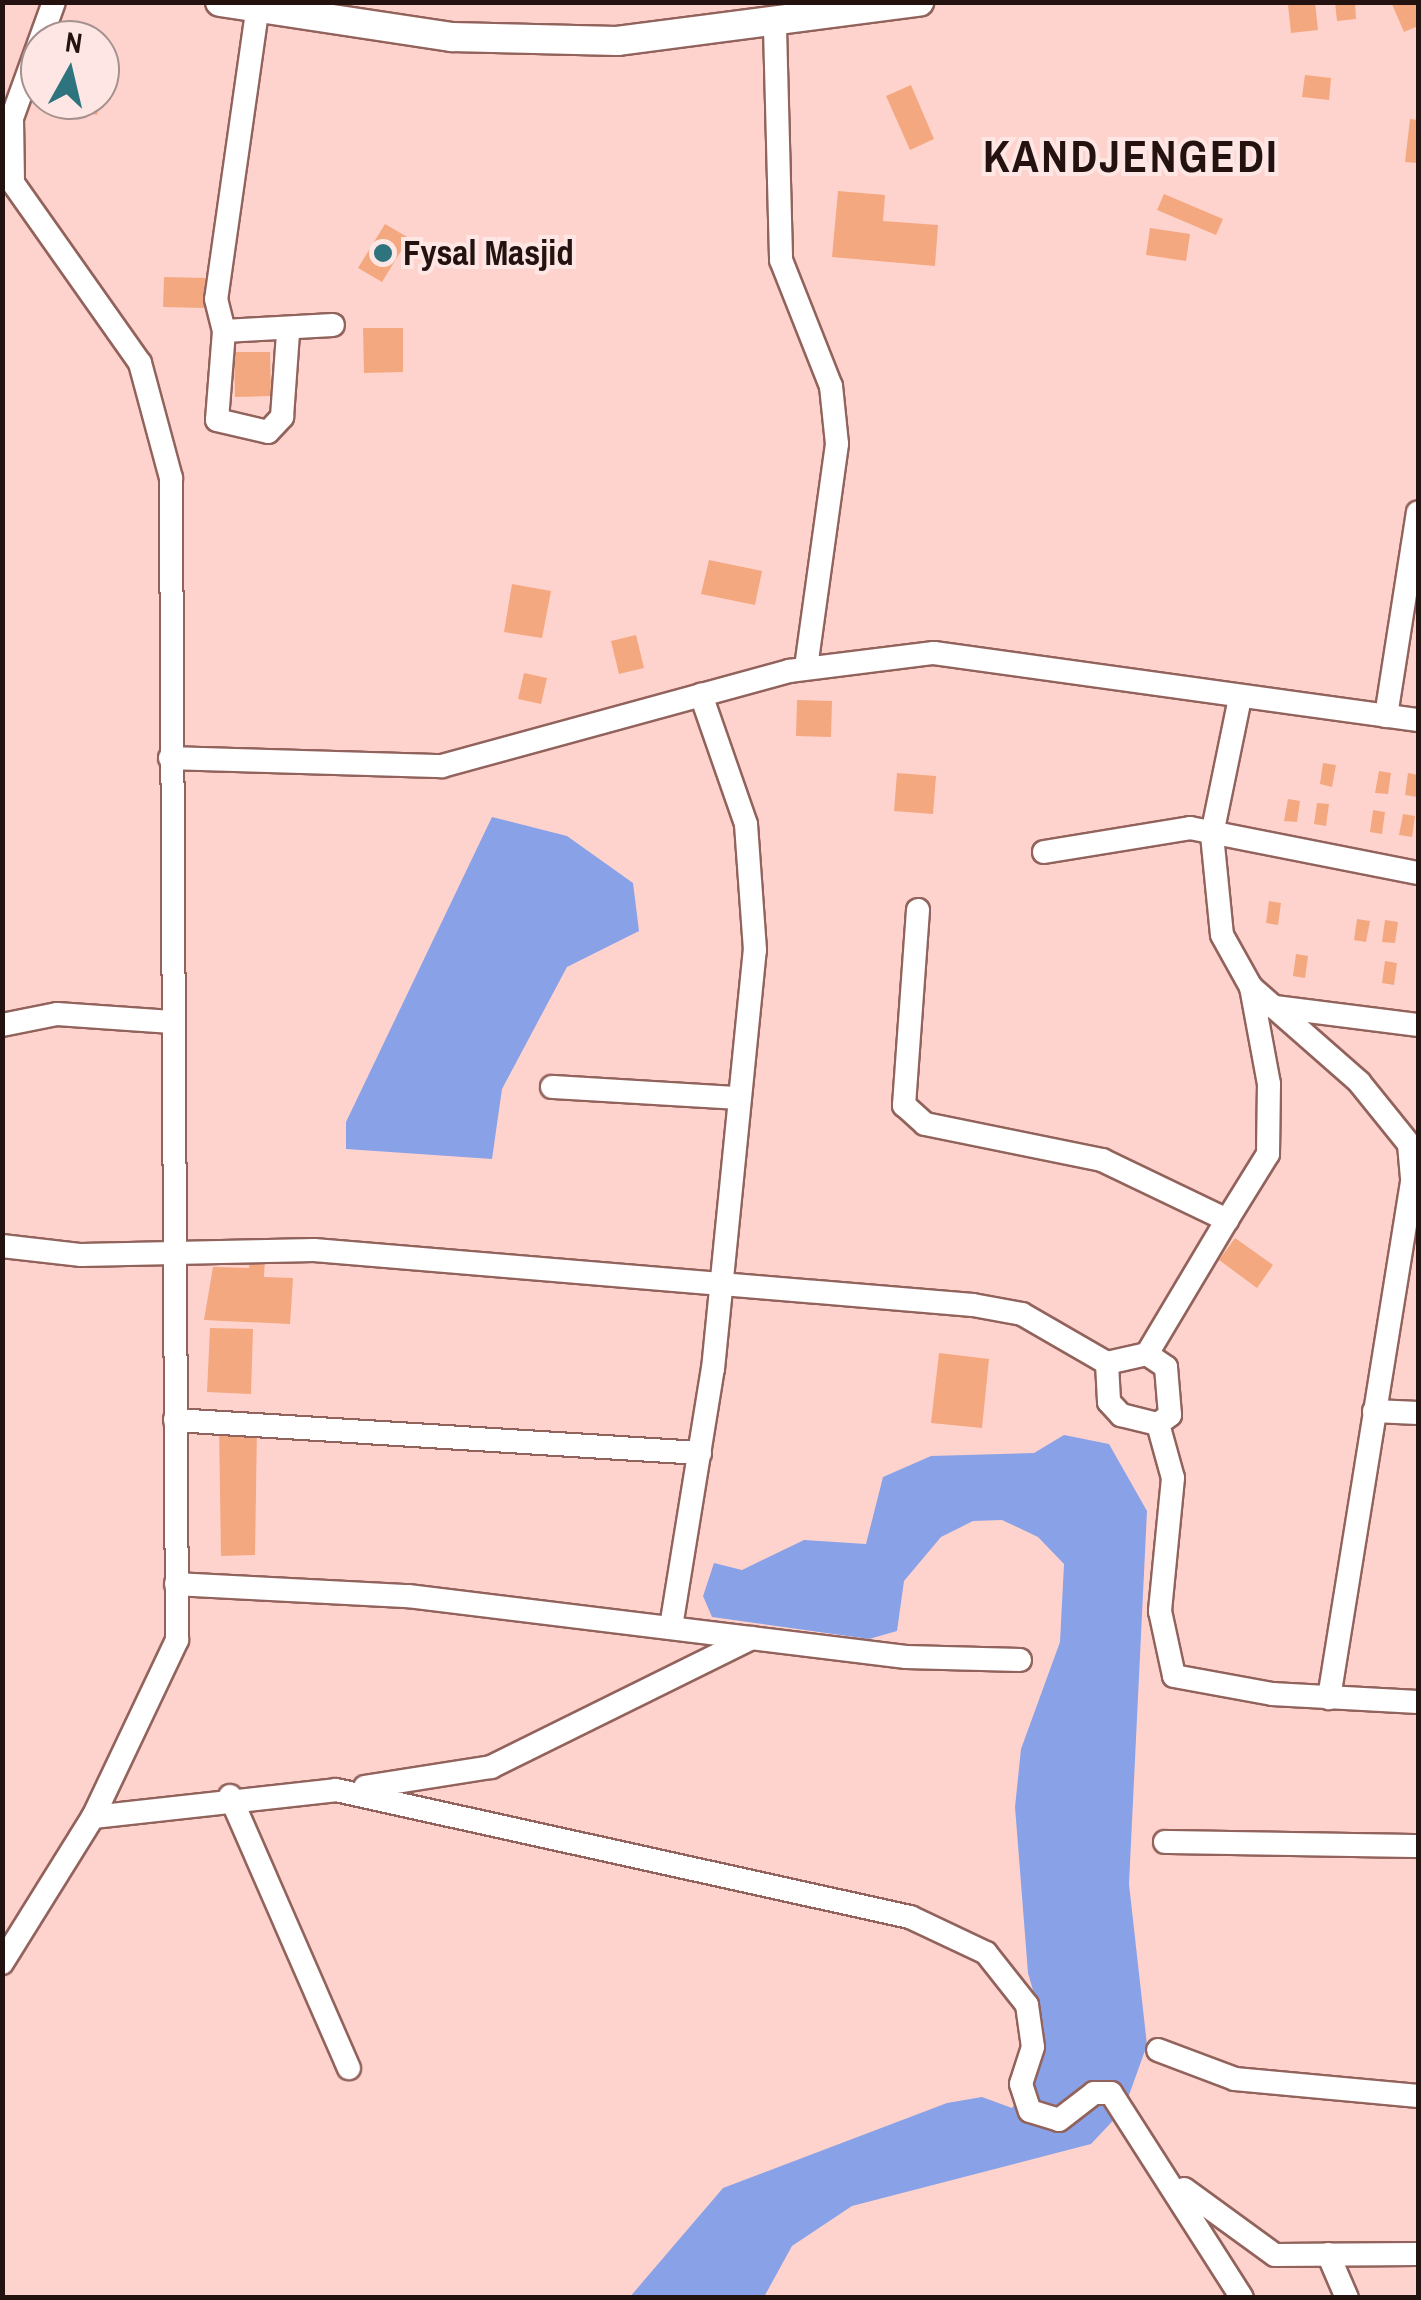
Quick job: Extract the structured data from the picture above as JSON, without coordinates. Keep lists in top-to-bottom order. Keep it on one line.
{"districts":["KANDJENGEDI"],"places":["Fysal Masjid"],"north":"top"}
